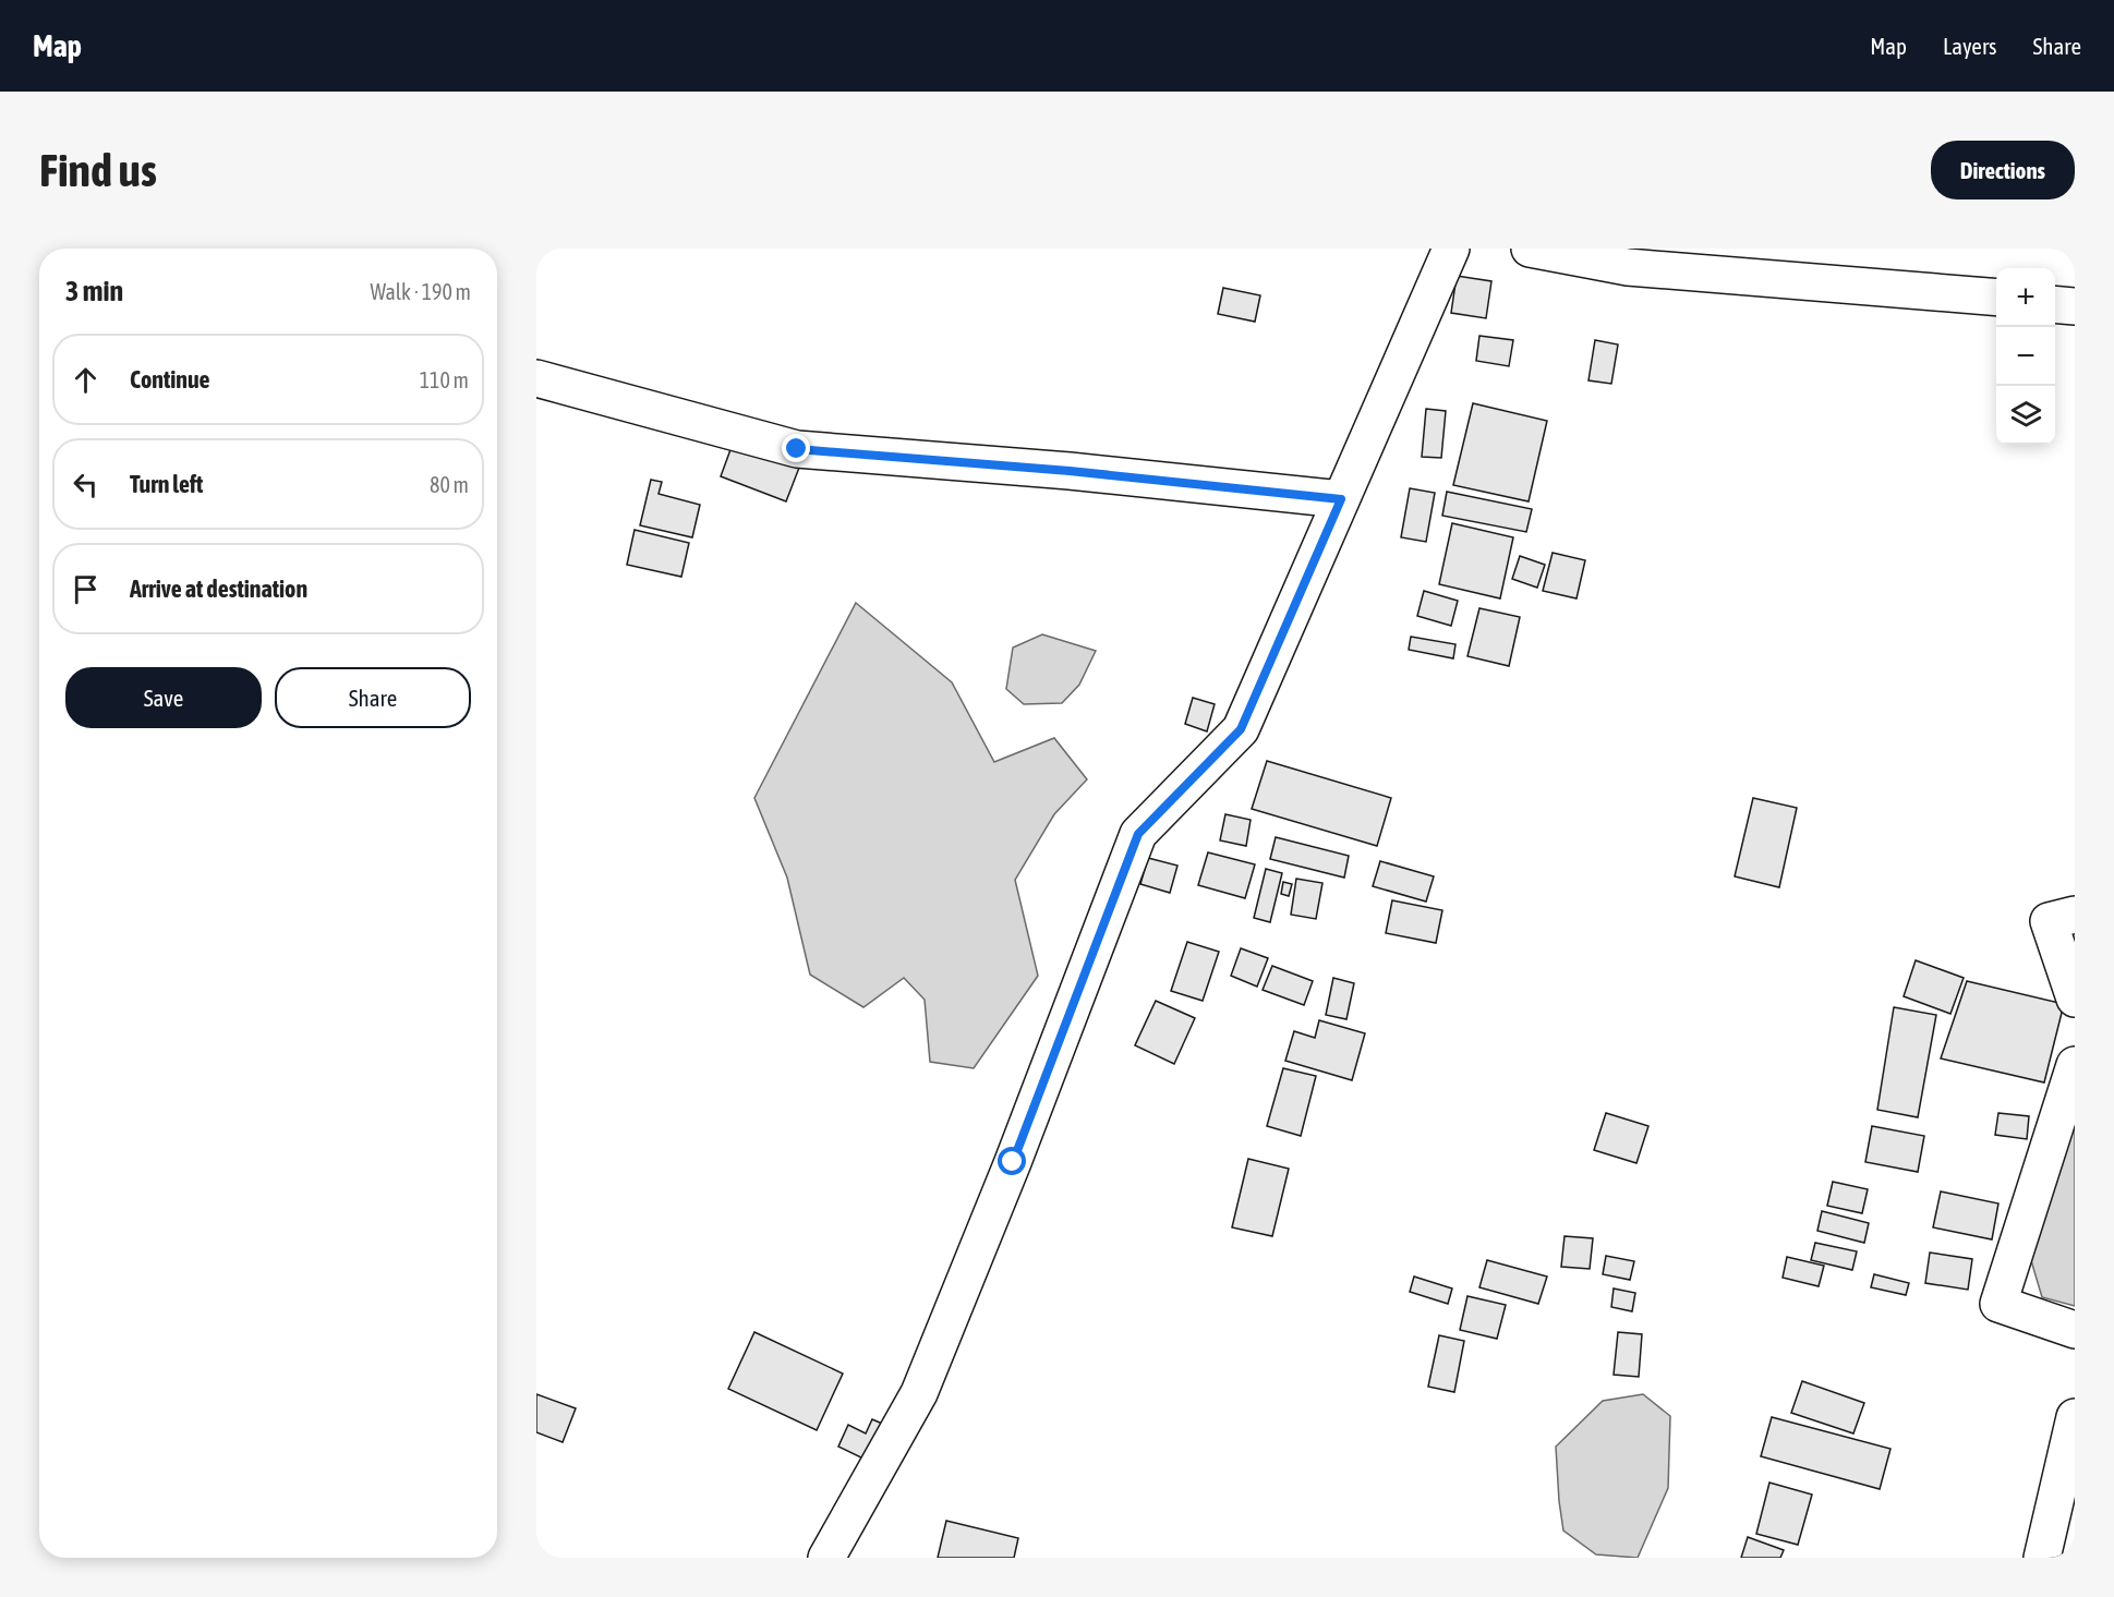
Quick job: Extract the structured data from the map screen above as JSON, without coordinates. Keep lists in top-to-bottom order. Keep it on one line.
{"page":{"header":"Map","nav":["Map","Layers","Share"],"buttons":["Directions",["Save","Share"]],"title":"Find us","heading":["3 min","Walk · 190 m"],"map_buttons":["+","−"],"list":[["Continue","110 m"],["Turn left","80 m"],"Arrive at destination"]}}
